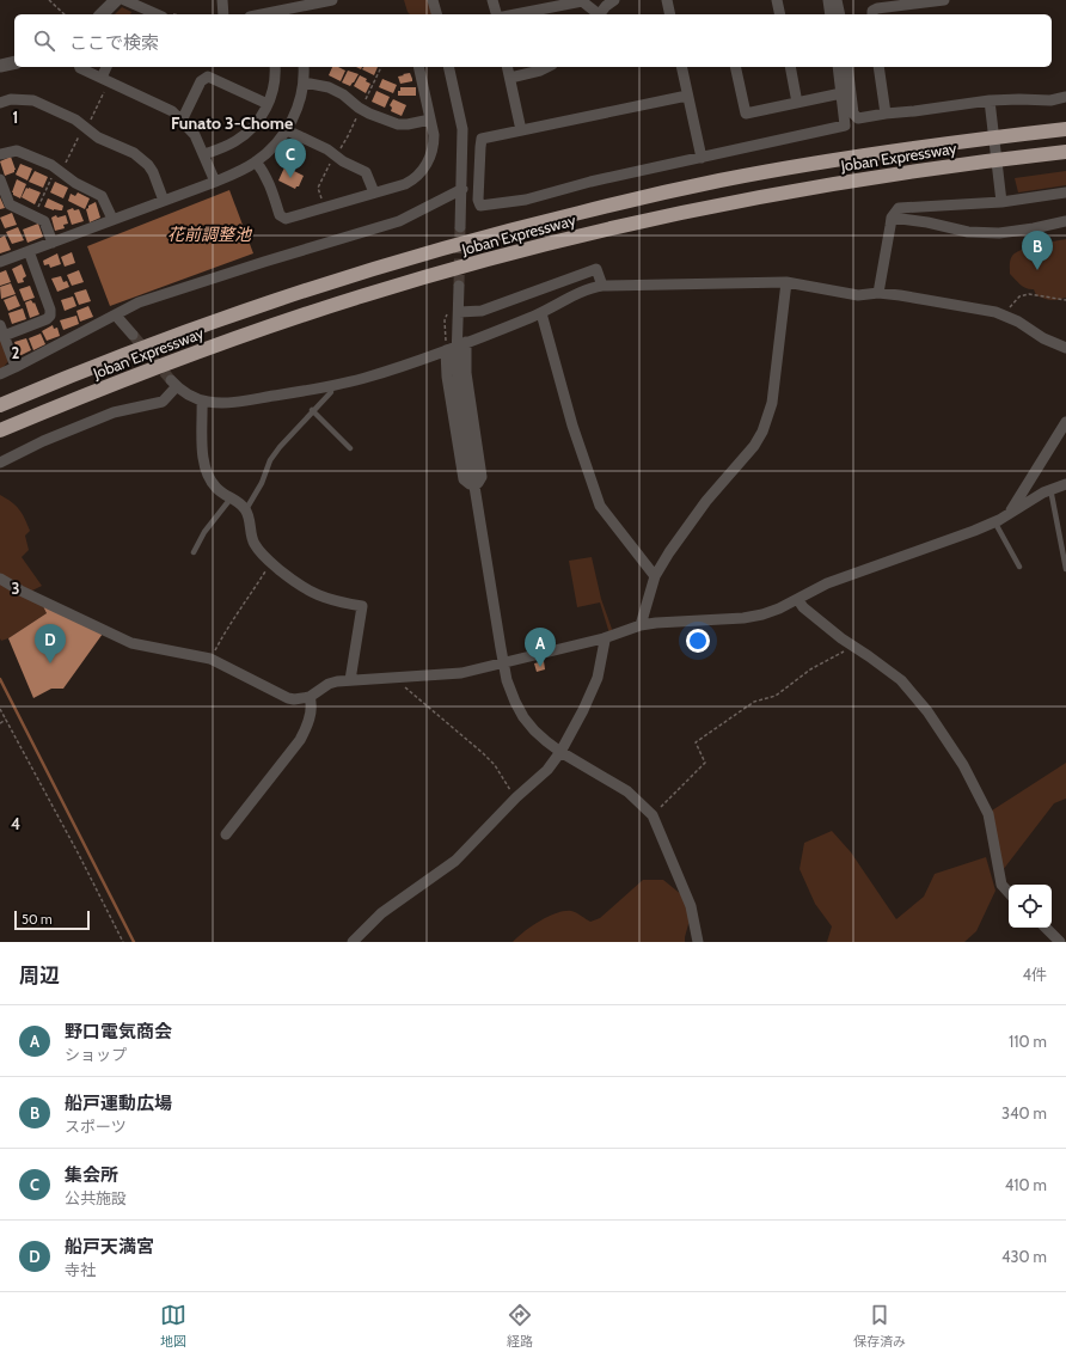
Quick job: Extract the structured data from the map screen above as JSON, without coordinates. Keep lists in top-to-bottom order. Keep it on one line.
{"streets":{"highway":["Joban Expressway"]},"districts":["Funato 3-Chome"],"water":["花前調整池"],"scale_bar":"50 m","page":{"search":"ここで検索","pins":["C","B","D","A"],"scale":"50 m","heading":["周辺","4件"],"list":[{"mark":"A","name":"野口電気商会","note":"ショップ","value":"110 m"},{"mark":"B","name":"船戸運動広場","note":"スポーツ","value":"340 m"},{"mark":"C","name":"集会所","note":"公共施設","value":"410 m"},{"mark":"D","name":"船戸天満宮","note":"寺社","value":"430 m"}],"nav":["地図","経路","保存済み"]},"grid":{"rows":["1","2","3","4"]}}
